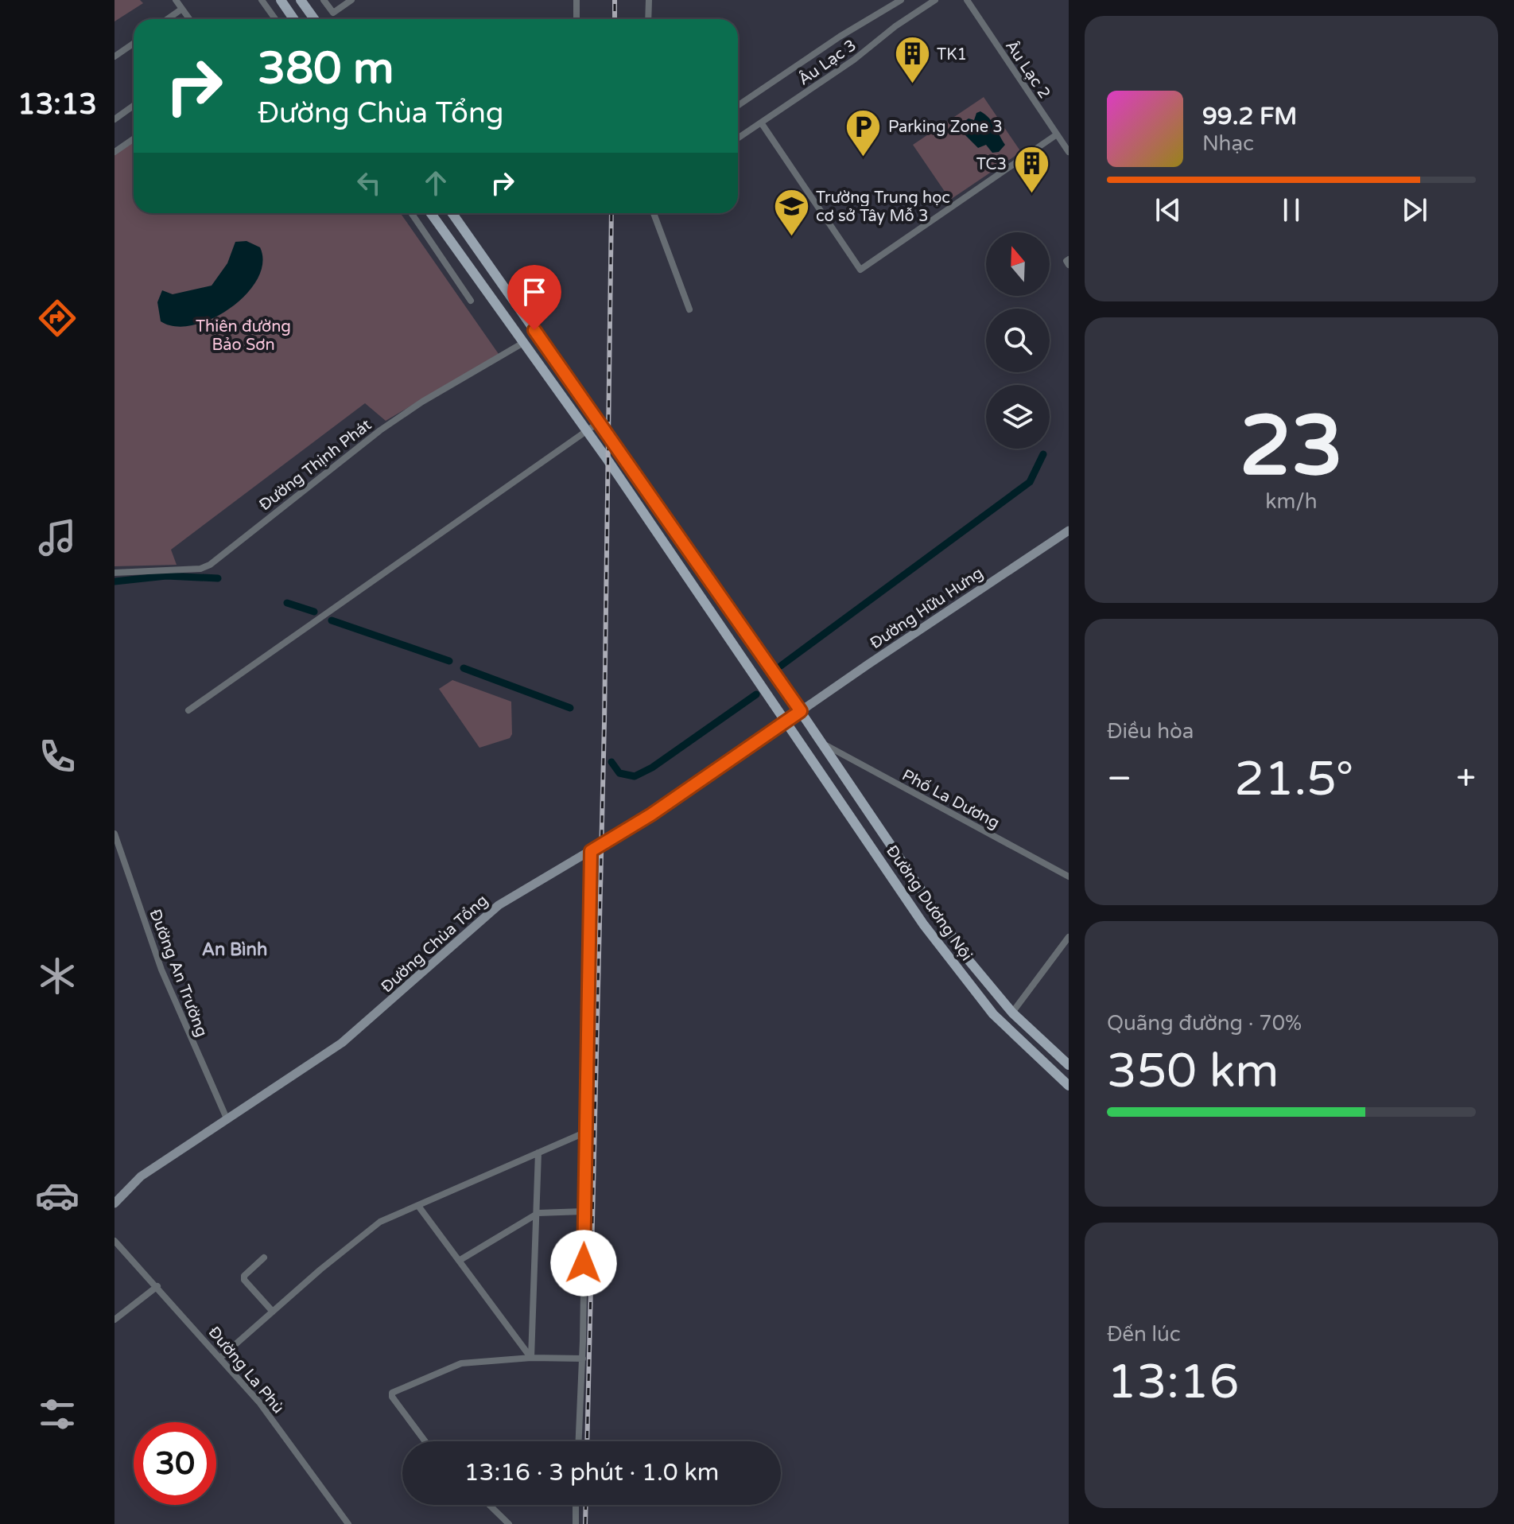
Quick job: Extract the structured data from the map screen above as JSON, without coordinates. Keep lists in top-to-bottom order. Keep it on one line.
{"streets":{"main road":["Đường Hữu Hưng","Đường Dương Nội","Đường Chùa Tổng"],"street":["Âu Lạc 3","Âu Lạc 2","Đường Thịnh Phát","Phố La Dương","Đường An Trường","Đường La Phù"]},"crossings":[["Đường Thịnh Phát","Đường Dương Nội"],["Đường Hữu Hưng","Đường Dương Nội"],["Đường Hữu Hưng","Đường Chùa Tổng"],["Phố La Dương","Đường Dương Nội"],["Đường Dương Nội","Đường Chùa Tổng"],["Đường Chùa Tổng","Đường An Trường"]],"districts":["An Bình"],"parks":["Thiên đường Bảo Sơn"],"places":{"building":["TK1","TC3"],"parking":["Parking Zone 3"],"school or university":["Trường Trung học cơ sở Tây Mỗ 3"]},"north":"top","page":{"tabs":"13:13","turn":["380 m","Đường Chùa Tổng"],"song":["99.2 FM","Nhạc"],"tile":[["23","km/h"],"Điều hòa",["Quãng đường · 70%","350 km"],["Đến lúc","13:16"]],"heat":["−","21.5°","+"],"limit":"30","trip":"13:16 · 3 phút · 1.0 km"}}
